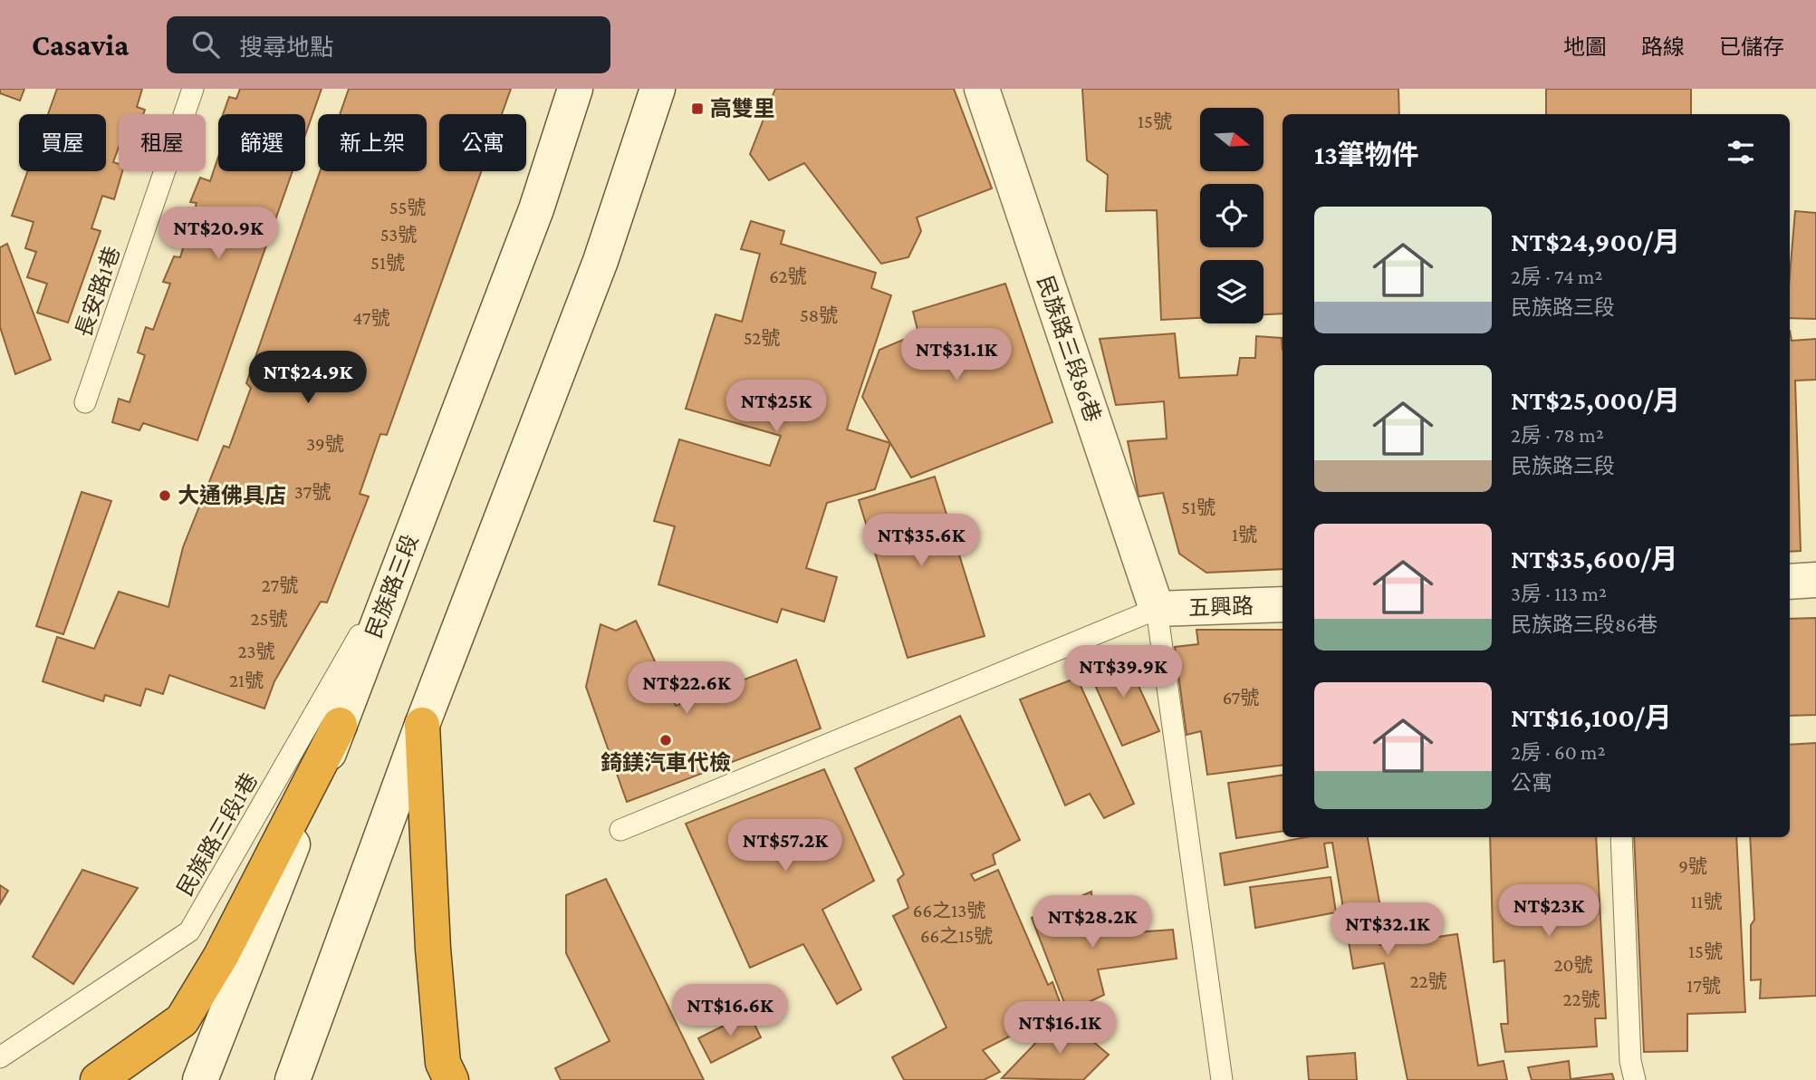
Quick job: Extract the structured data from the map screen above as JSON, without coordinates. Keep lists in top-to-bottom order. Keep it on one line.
{"streets":{"main road":["民族路三段86巷","民族路三段","五興路"],"lane":["長安路1巷","民族路三段1巷"]},"crossings":[["民族路三段86巷","五興路"],["民族路三段","民族路三段1巷"]],"places":{"transit":["高雙里"],"other":["大通佛具店","錡鎂汽車代檢"]},"house_numbers":["15號","55號","53號","51號","62號","58號","47號","52號","39號","37號","51號","1號","27號","25號","23號","21號","67號","9號","11號","66之13號","66之15號","15號","20號","22號","17號","22號"],"north":"right","page":{"header":"Casavia","search":"搜尋地點","nav":["地圖","路線","已儲存"],"chip":["買屋","租屋","篩選","新上架","公寓"],"heading":"13筆物件","list":[{"name":"NT$24,900/月","note":"2房 · 74 m² · 民族路三段"},{"name":"NT$25,000/月","note":"2房 · 78 m² · 民族路三段"},{"name":"NT$35,600/月","note":"3房 · 113 m² · 民族路三段86巷"},{"name":"NT$16,100/月","note":"2房 · 60 m² · 公寓"}],"price":["NT$20.9K","NT$31.1K","NT$24.9K","NT$25K","NT$35.6K","NT$39.9K","NT$22.6K","NT$57.2K","NT$23K","NT$28.2K","NT$32.1K","NT$16.6K","NT$16.1K"]}}
